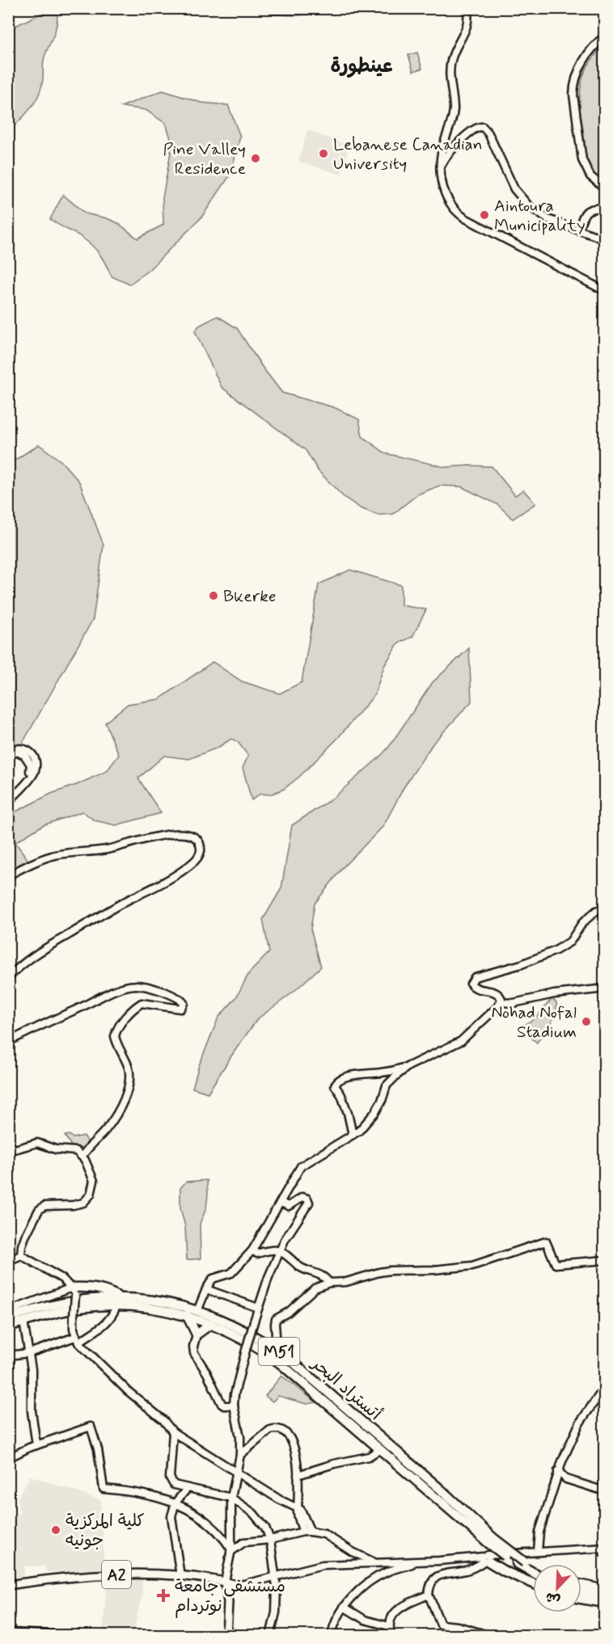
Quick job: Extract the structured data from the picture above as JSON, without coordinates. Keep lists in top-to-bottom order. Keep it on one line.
{"streets":{"highway":["M51","أتستراد البحر"],"main road":["A2"]},"districts":["عينطورة"],"places":{"other":["Lebanese Canadian University","Pine Valley Residence","Aintoura Municipality","Bkerke","Nohad Nofal Stadium","كلية المركزية جونيه"],"health":["مستشفى جامعة نوتردام"]},"north":"bottom left"}
